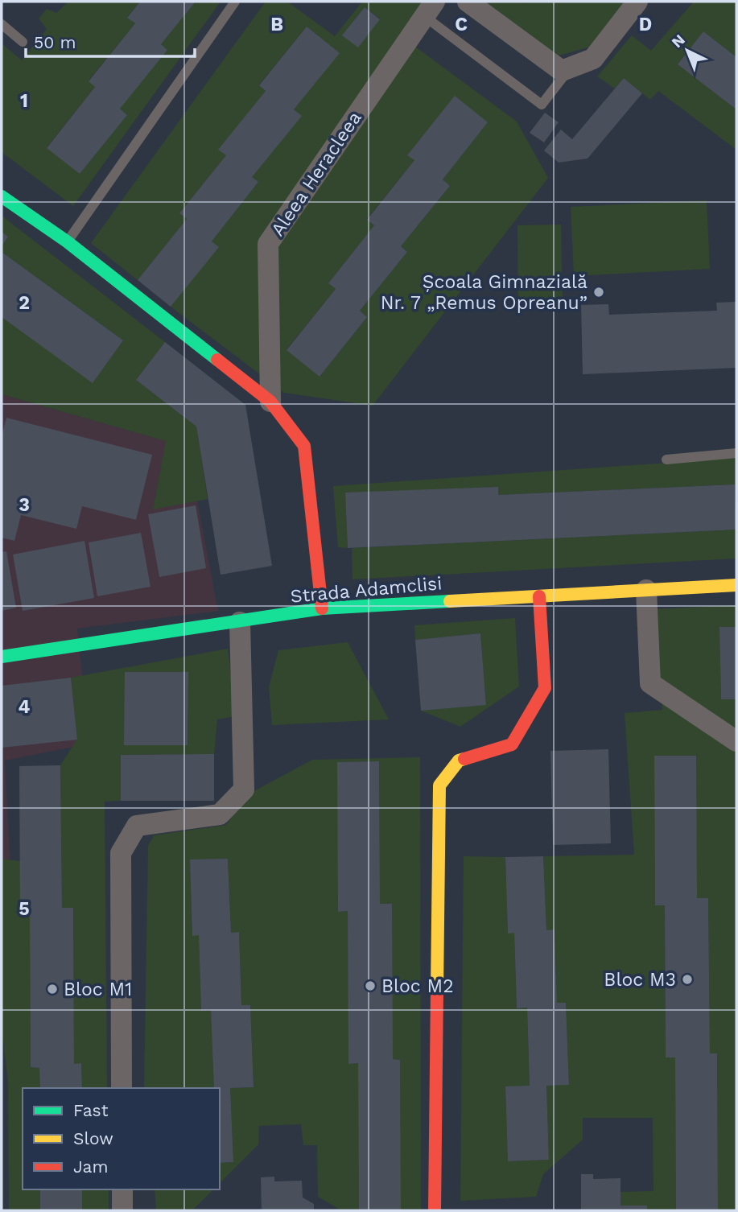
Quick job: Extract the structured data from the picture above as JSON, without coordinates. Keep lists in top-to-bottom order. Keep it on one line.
{"streets":{"street":["Aleea Heracleea","Strada Adamclisi"]},"places":["Școala Gimnazială Nr. 7 „Remus Opreanu”","Bloc M3","Bloc M2","Bloc M1"],"legend":["Fast","Slow","Jam"],"scale_bar":"50 m","north":"top left","grid":{"columns":["B","C","D"],"rows":["1","2","3","4","5"]}}
